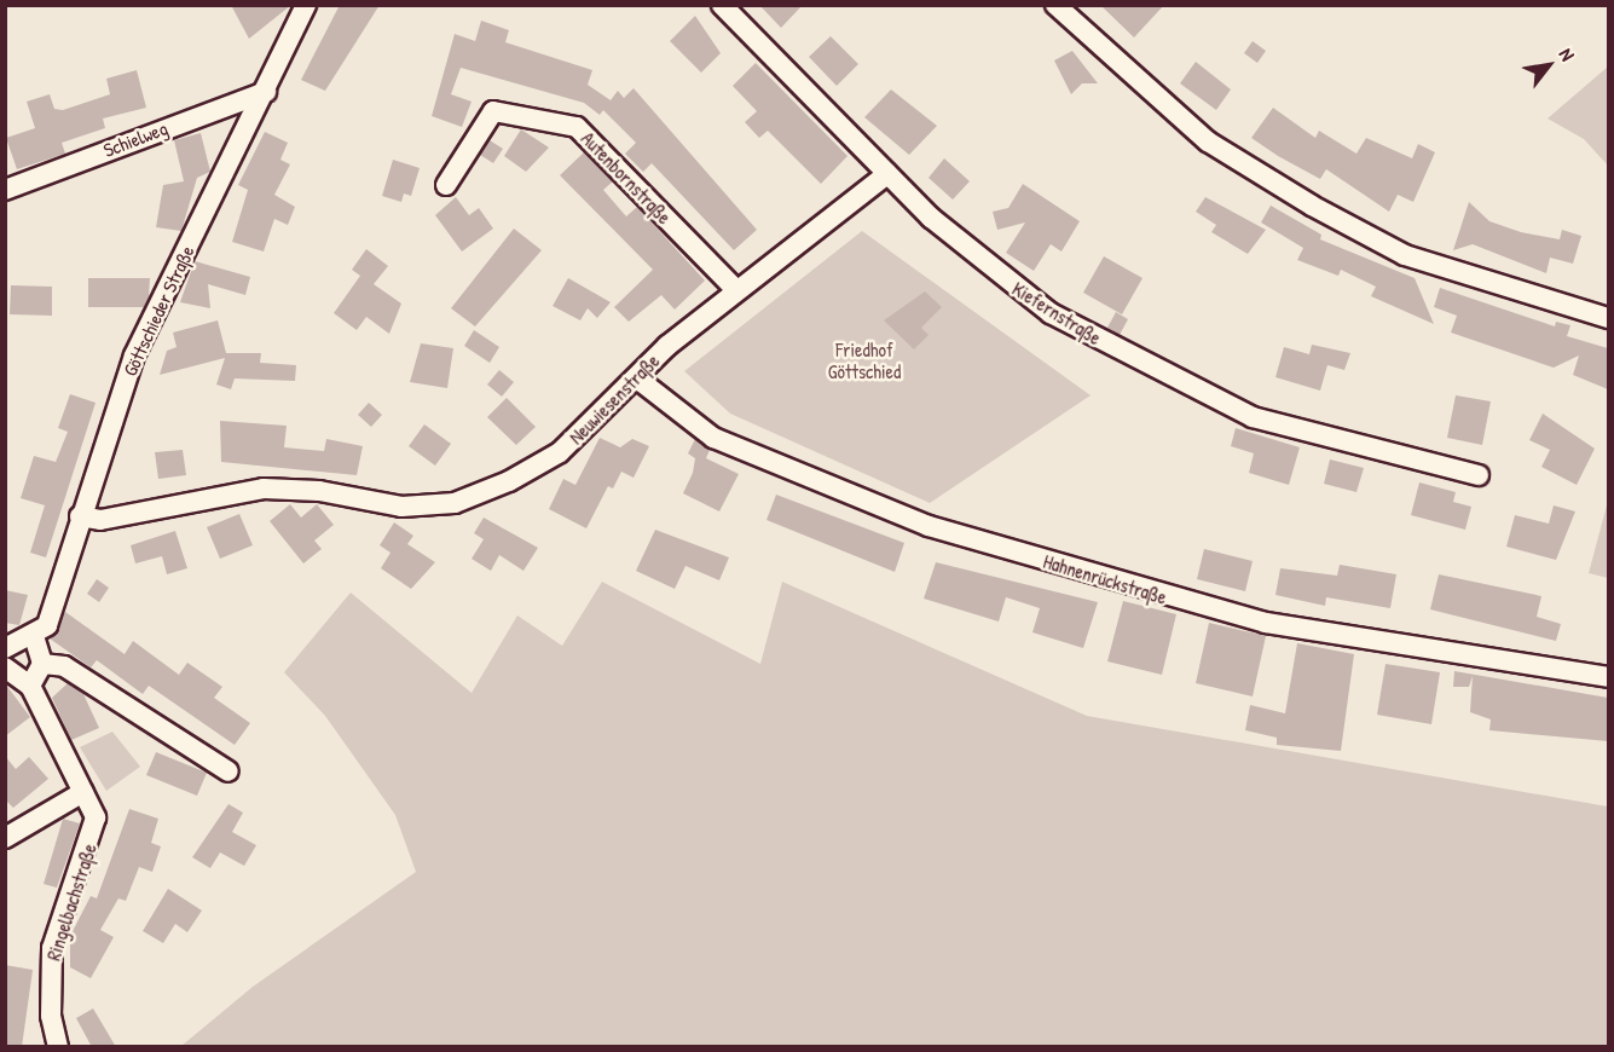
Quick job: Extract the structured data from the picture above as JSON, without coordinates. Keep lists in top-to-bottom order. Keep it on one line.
{"streets":{"street":["Schielweg","Autenbornstraße","Göttschieder Straße","Kiefernstraße","Neuwiesenstraße","Hahnenrückstraße","Ringelbachstraße"]},"crossings":[["Schielweg","Göttschieder Straße"],["Autenbornstraße","Neuwiesenstraße"],["Göttschieder Straße","Neuwiesenstraße"],["Kiefernstraße","Neuwiesenstraße"],["Neuwiesenstraße","Hahnenrückstraße"]],"parks":["Friedhof Göttschied"],"north":"top right"}
